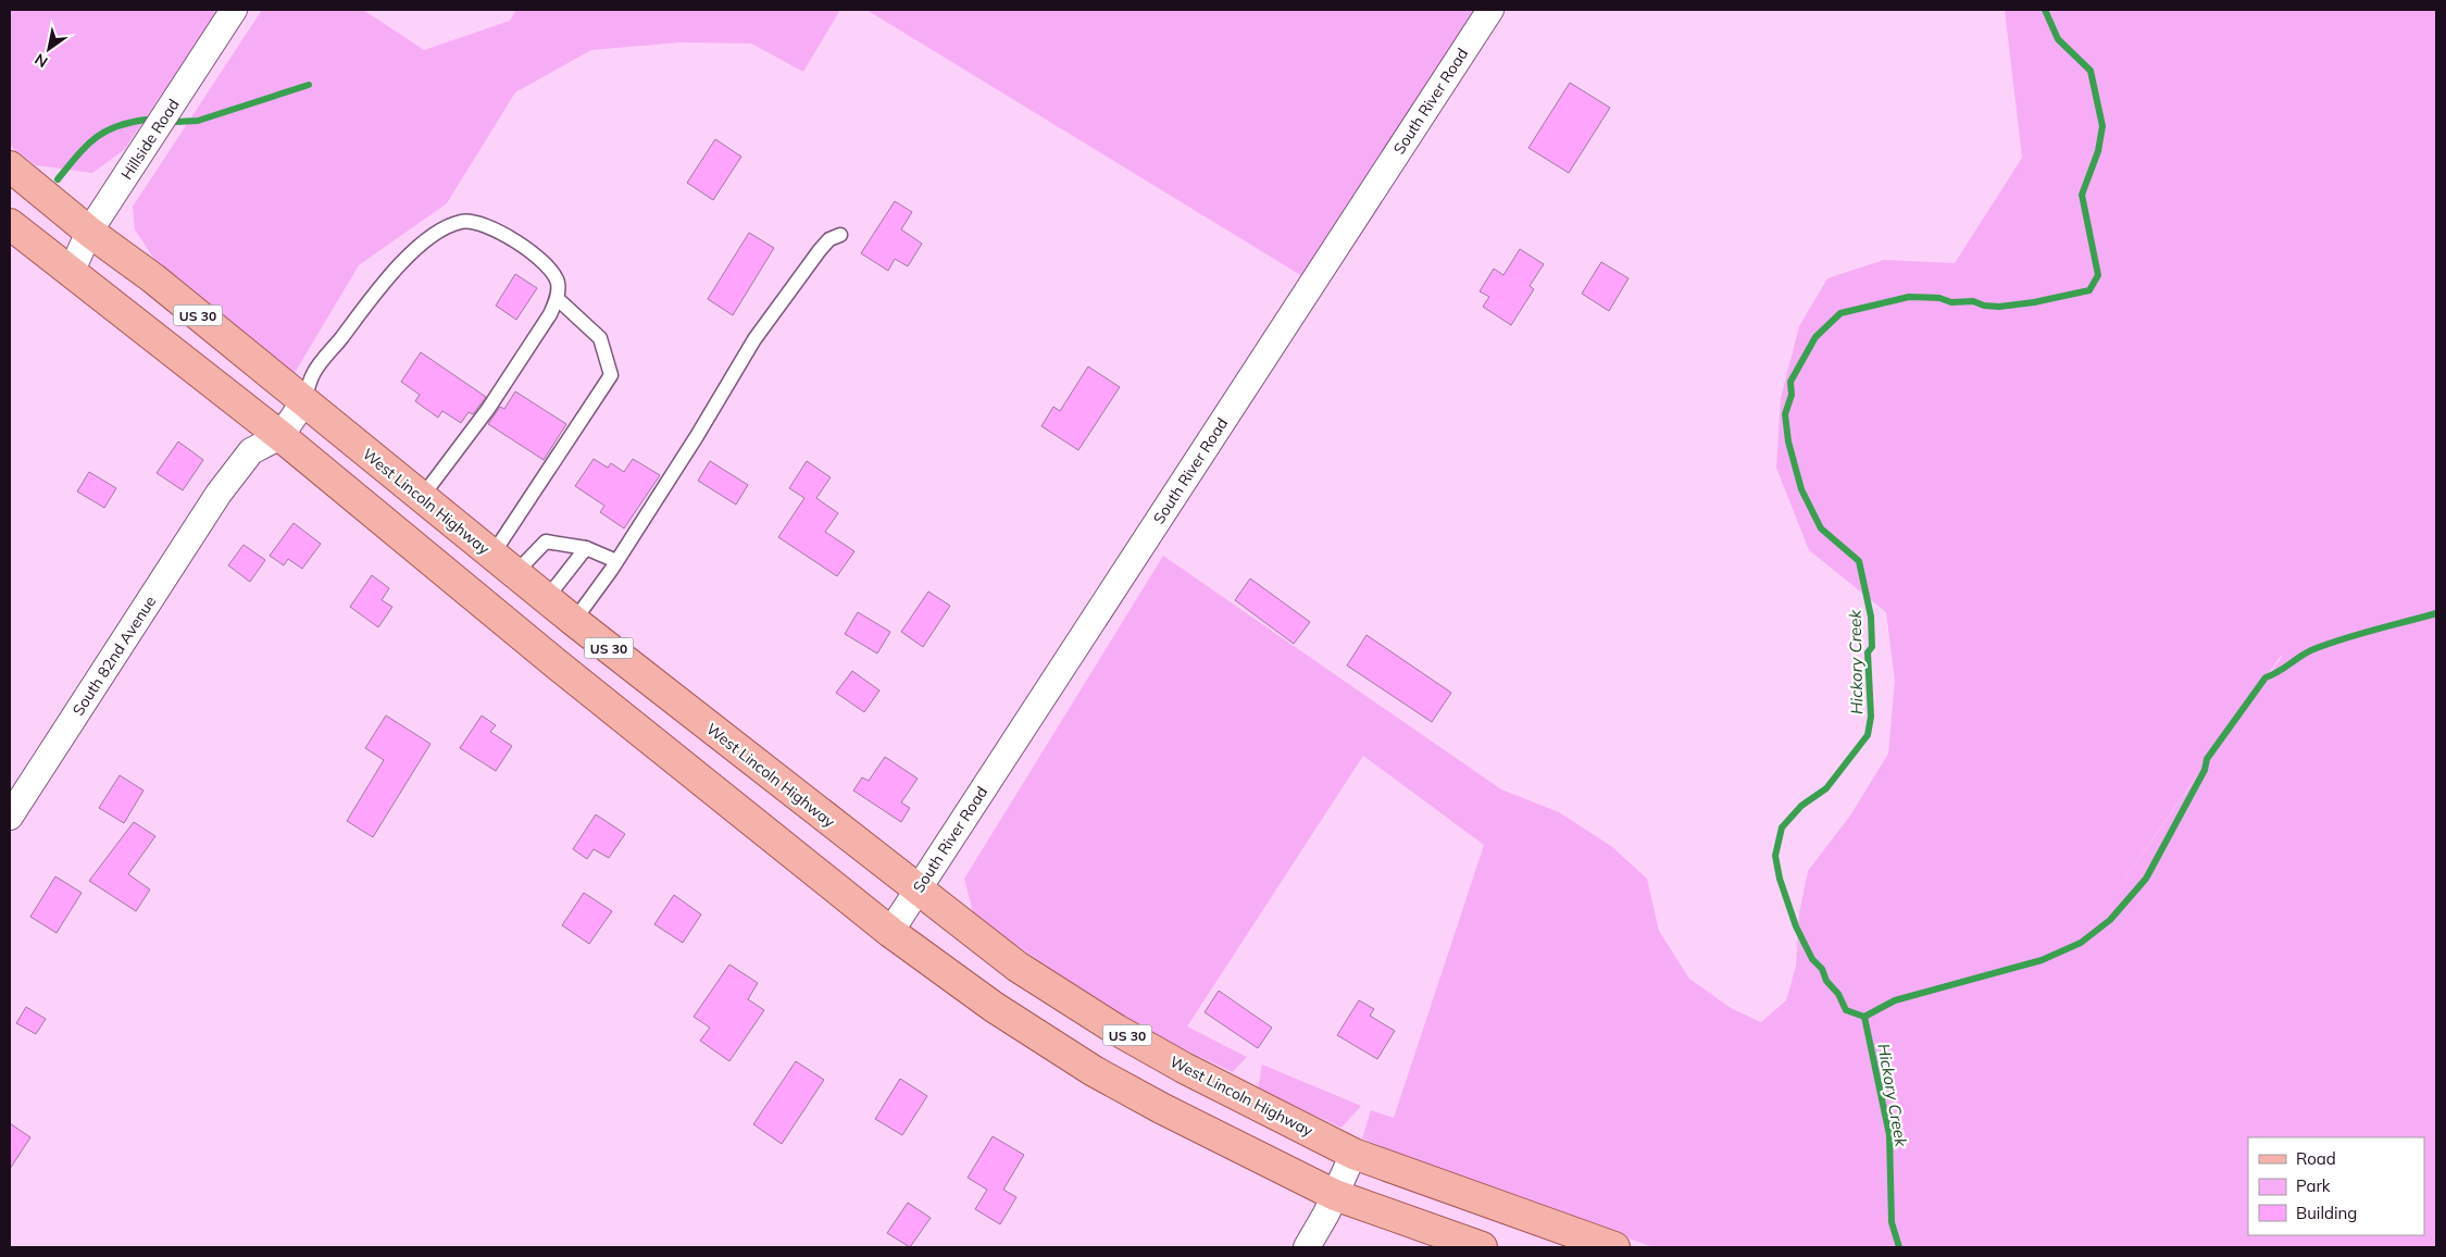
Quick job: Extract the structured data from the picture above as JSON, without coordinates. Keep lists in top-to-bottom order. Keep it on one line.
{"streets":{"main road":["US 30","West Lincoln Highway"],"street":["South River Road","Hillside Road","South 82nd Avenue"]},"crossings":[["South River Road","US 30"],["South River Road","West Lincoln Highway"],["Hillside Road","US 30"],["Hillside Road","West Lincoln Highway"],["US 30","South 82nd Avenue"]],"water":["Hickory Creek"],"legend":["Road","Park","Building"],"north":"bottom left"}
